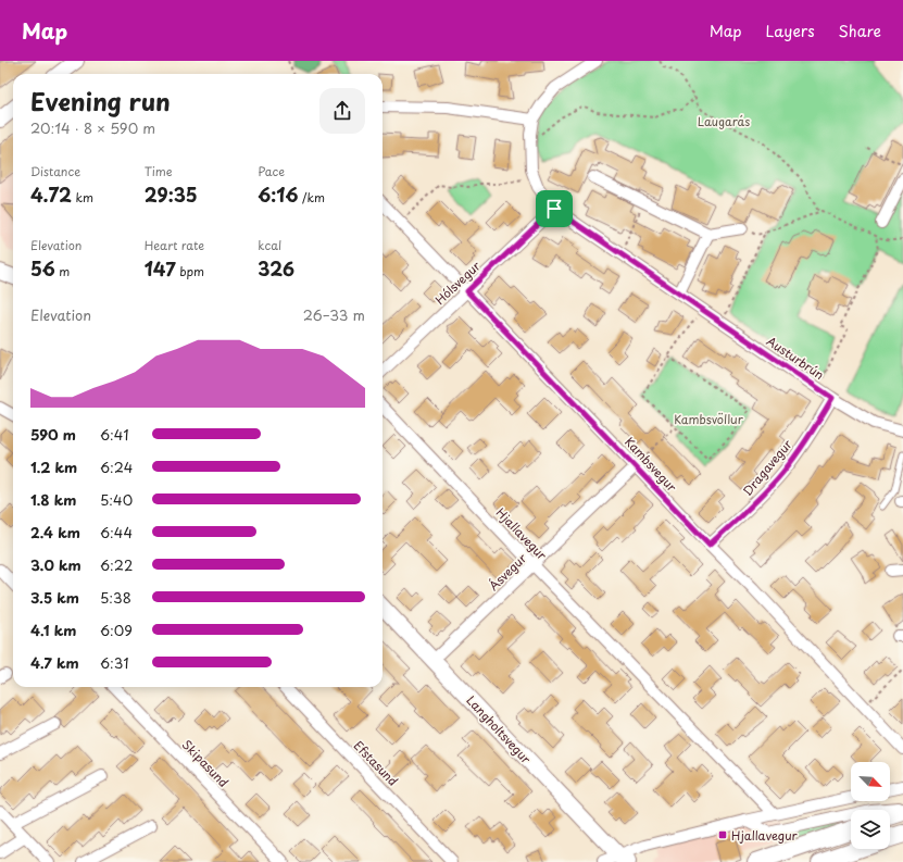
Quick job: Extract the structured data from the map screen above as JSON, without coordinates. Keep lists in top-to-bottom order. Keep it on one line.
{"streets":{"street":["Hólsvegur","Austurbrún","Kambsvegur","Dragavegur","Hjallavegur","Ásvegur","Langholtsvegur","Skipasund","Efstasund"]},"crossings":[["Hólsvegur","Austurbrún"],["Hólsvegur","Kambsvegur"],["Austurbrún","Dragavegur"],["Kambsvegur","Dragavegur"],["Kambsvegur","Ásvegur"],["Hjallavegur","Ásvegur"],["Ásvegur","Langholtsvegur"]],"parks":["Laugarás","Kambsvöllur"],"places":{"transit":["Hjallavegur"]},"north":"bottom right","page":{"header":"Map","nav":["Map","Layers","Share"],"heading":["Evening run","20:14 · 8 × 590 m"],"stats":[["Distance","4.72 km"],["Time","29:35"],["Pace","6:16 /km"],["Elevation","56 m"],["Heart rate","147 bpm"],["kcal","326"]],"chart":["Elevation","26–33 m"],"list":[{"name":"590 m","note":"6:41"},{"name":"1.2 km","note":"6:24"},{"name":"1.8 km","note":"5:40"},{"name":"2.4 km","note":"6:44"},{"name":"3.0 km","note":"6:22"},{"name":"3.5 km","note":"5:38"},{"name":"4.1 km","note":"6:09"},{"name":"4.7 km","note":"6:31"}]}}
